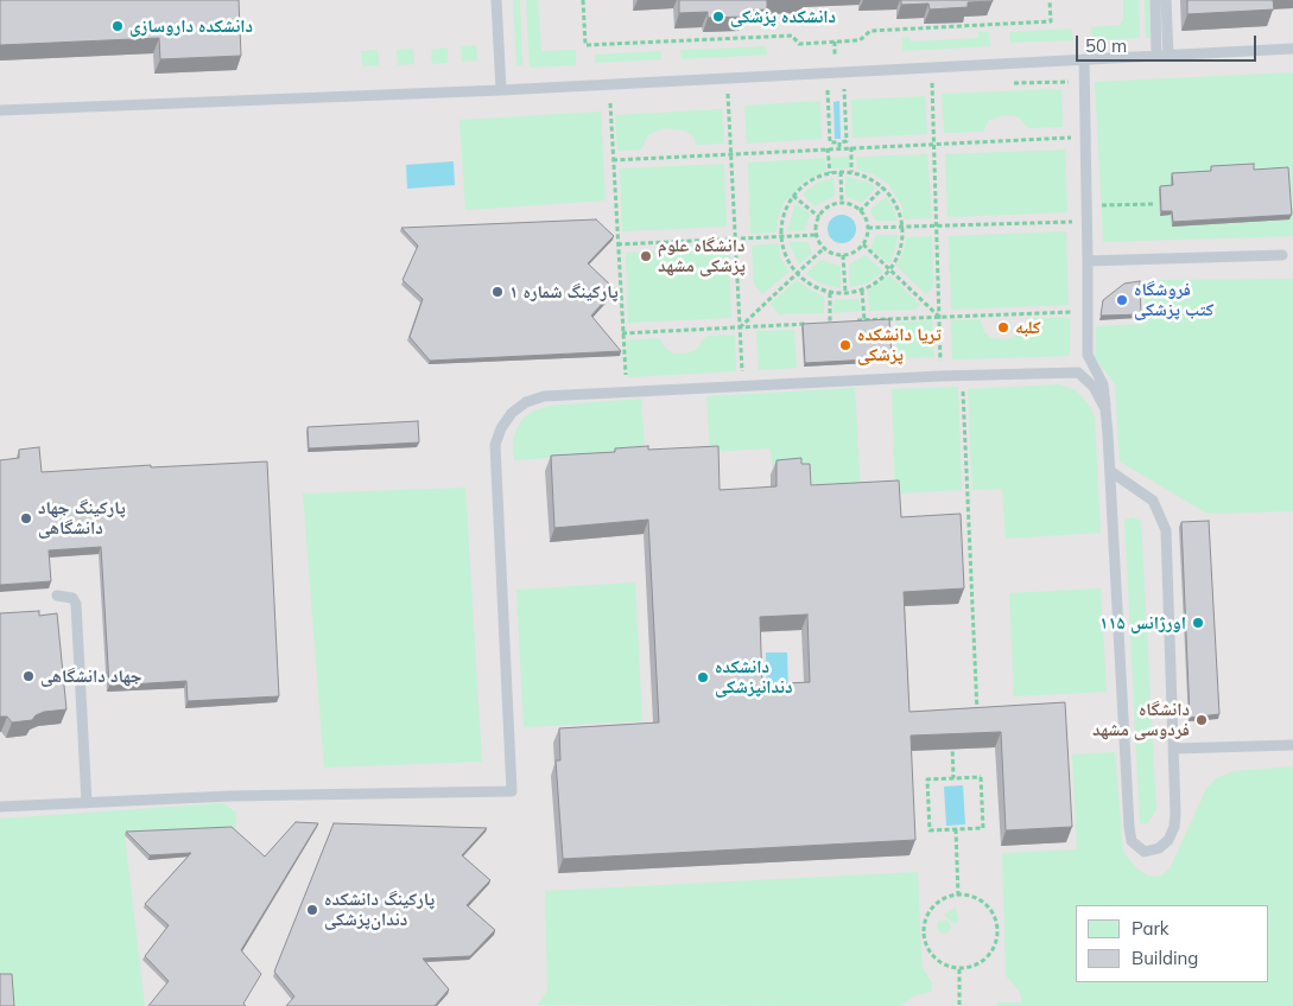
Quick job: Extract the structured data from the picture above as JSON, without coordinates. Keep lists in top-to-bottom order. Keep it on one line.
{"places":["دانشکده پزشکی","دانشکده داروسازی","دانشگاه علوم پزشکی مشهد","پارکینگ شماره ۱","فروشگاه کتب پزشکی","کلبه","تریا دانشکده پزشکی","پارکینگ جهاد دانشگاهی","اورژانس ۱۱۵","جهاد دانشگاهی","دانشکده دندانپزشکی","دانشگاه فردوسی مشهد","پارکینگ دانشکده دندان‌پزشکی"],"legend":["Park","Building"],"scale_bar":"50 m"}
